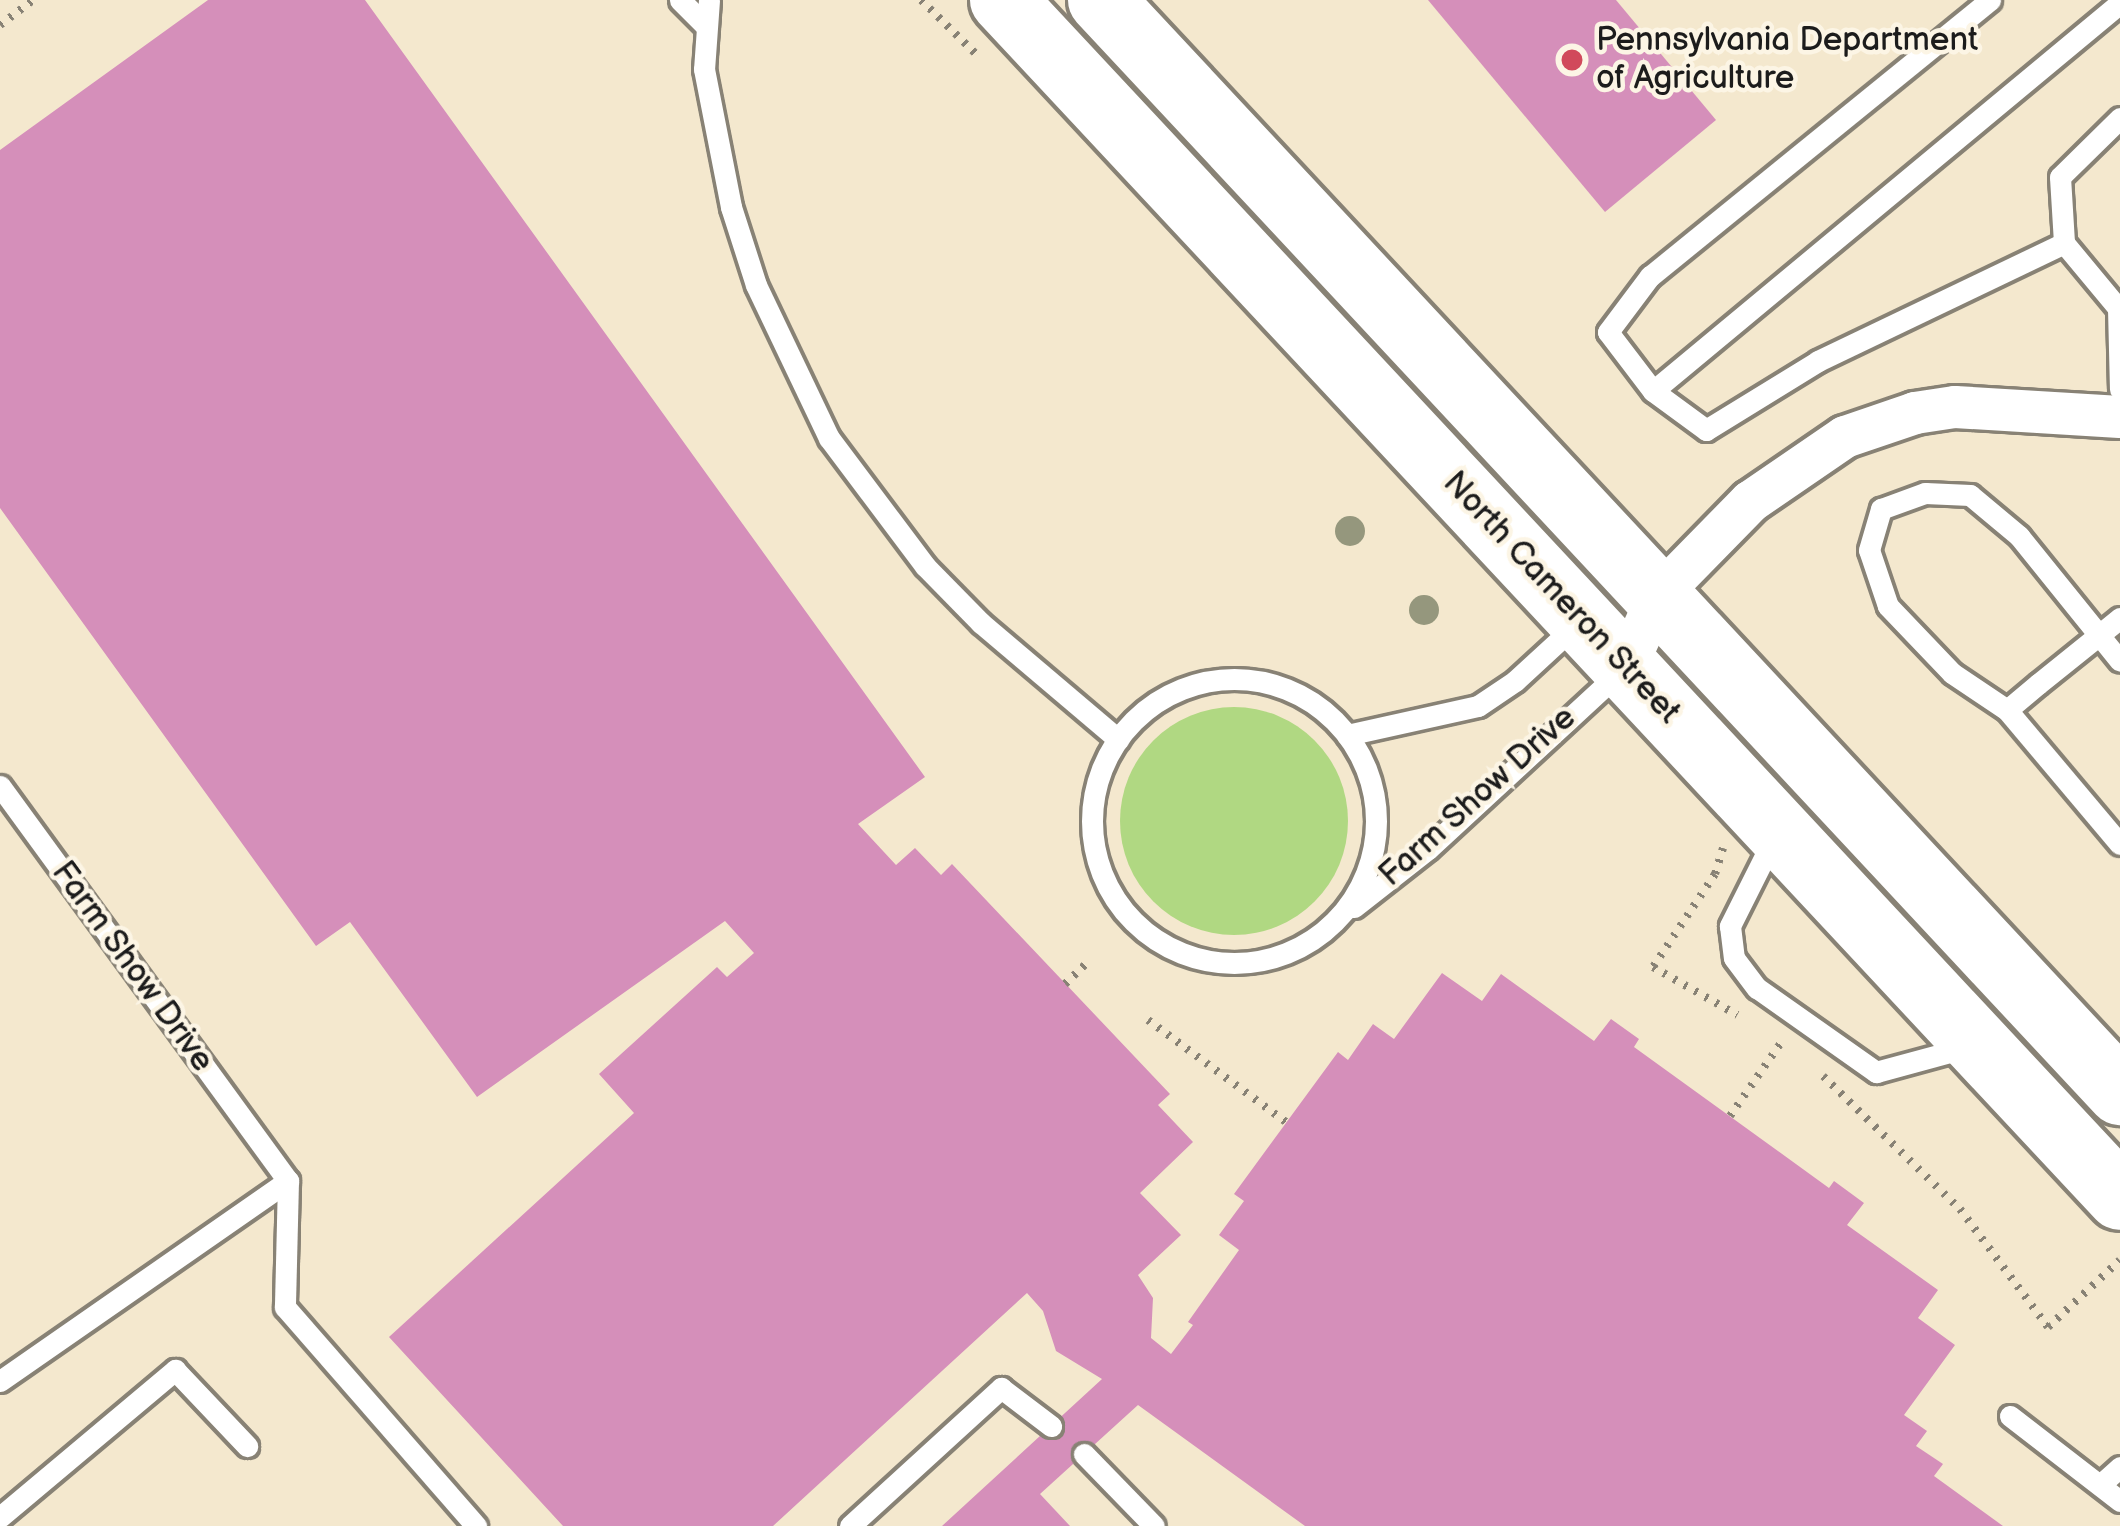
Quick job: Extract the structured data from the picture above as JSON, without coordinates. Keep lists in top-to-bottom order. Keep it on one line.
{"streets":{"highway":["North Cameron Street"],"street":["Farm Show Drive"]},"crossings":[["North Cameron Street","Farm Show Drive"]],"places":["Pennsylvania Department of Agriculture"]}
